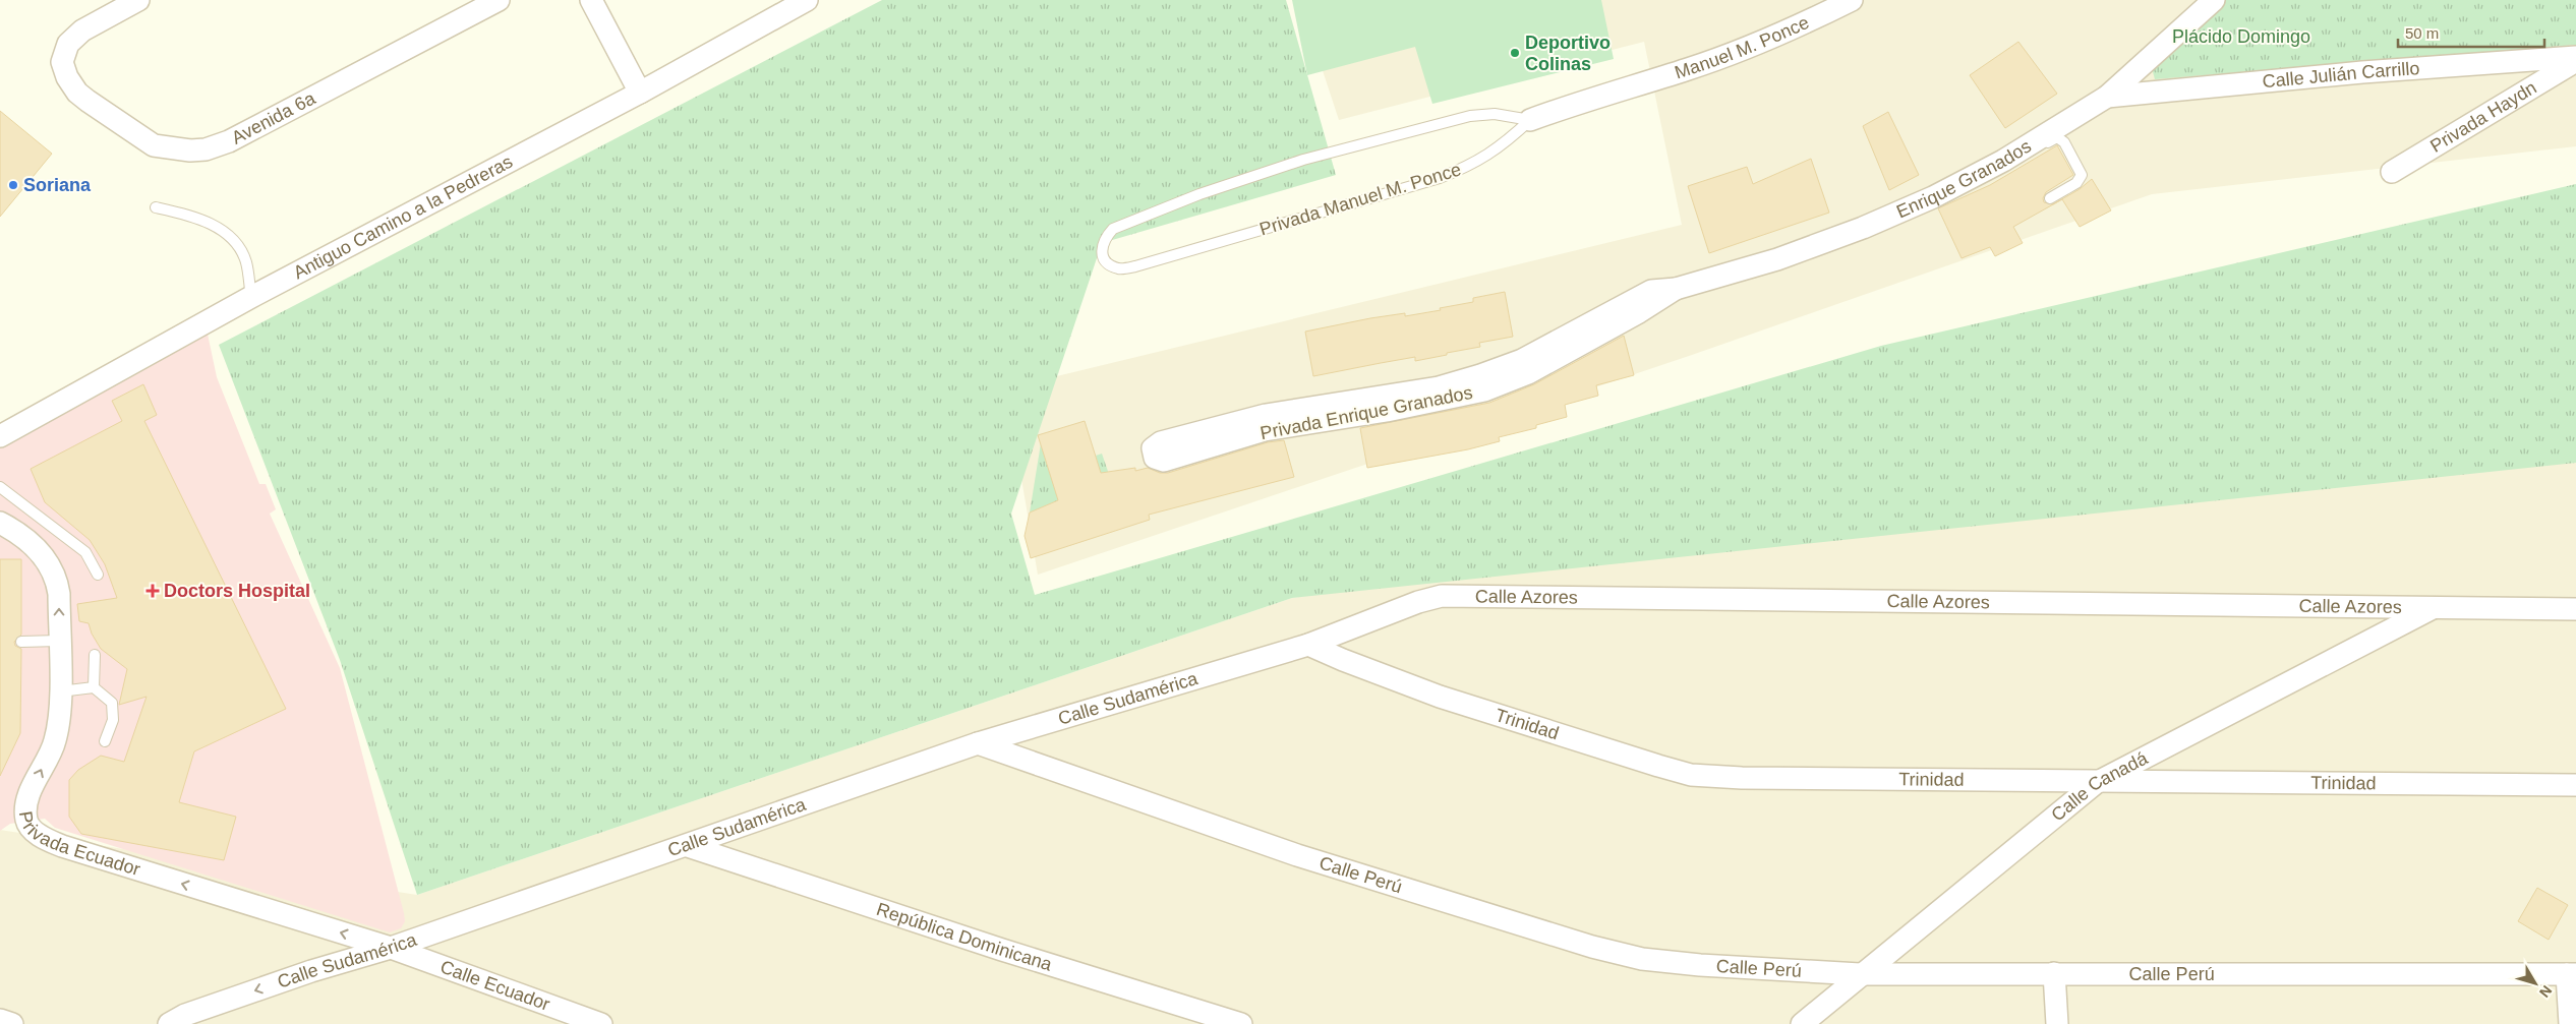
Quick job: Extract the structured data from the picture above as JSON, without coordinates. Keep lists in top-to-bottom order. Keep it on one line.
{"streets":{"street":["Manuel M. Ponce","Calle Julián Carrillo","Privada Haydn","Avenida 6a","Enrique Granados","Privada Manuel M. Ponce","Antiguo Camino a la Pedreras","Privada Enrique Granados","Calle Azores","Calle Sudamérica","Trinidad","Calle Canadá","Privada Ecuador","Calle Perú","República Dominicana","Calle Ecuador"]},"crossings":[["Manuel M. Ponce","Privada Manuel M. Ponce"],["Calle Julián Carrillo","Enrique Granados"],["Enrique Granados","Privada Enrique Granados"],["Calle Azores","Calle Sudamérica"],["Calle Azores","Trinidad"],["Calle Azores","Calle Canadá"],["Calle Sudamérica","Trinidad"],["Calle Sudamérica","Privada Ecuador"],["Calle Sudamérica","Calle Perú"],["Calle Sudamérica","República Dominicana"],["Calle Sudamérica","Calle Ecuador"],["Trinidad","Calle Canadá"],["Calle Canadá","Calle Perú"],["Privada Ecuador","Calle Ecuador"]],"one_way":["Privada Ecuador"],"parks":["Plácido Domingo"],"places":{"other":["Deportivo Colinas","Soriana"],"health":["Doctors Hospital"]},"scale_bar":"50 m","north":"bottom right"}
